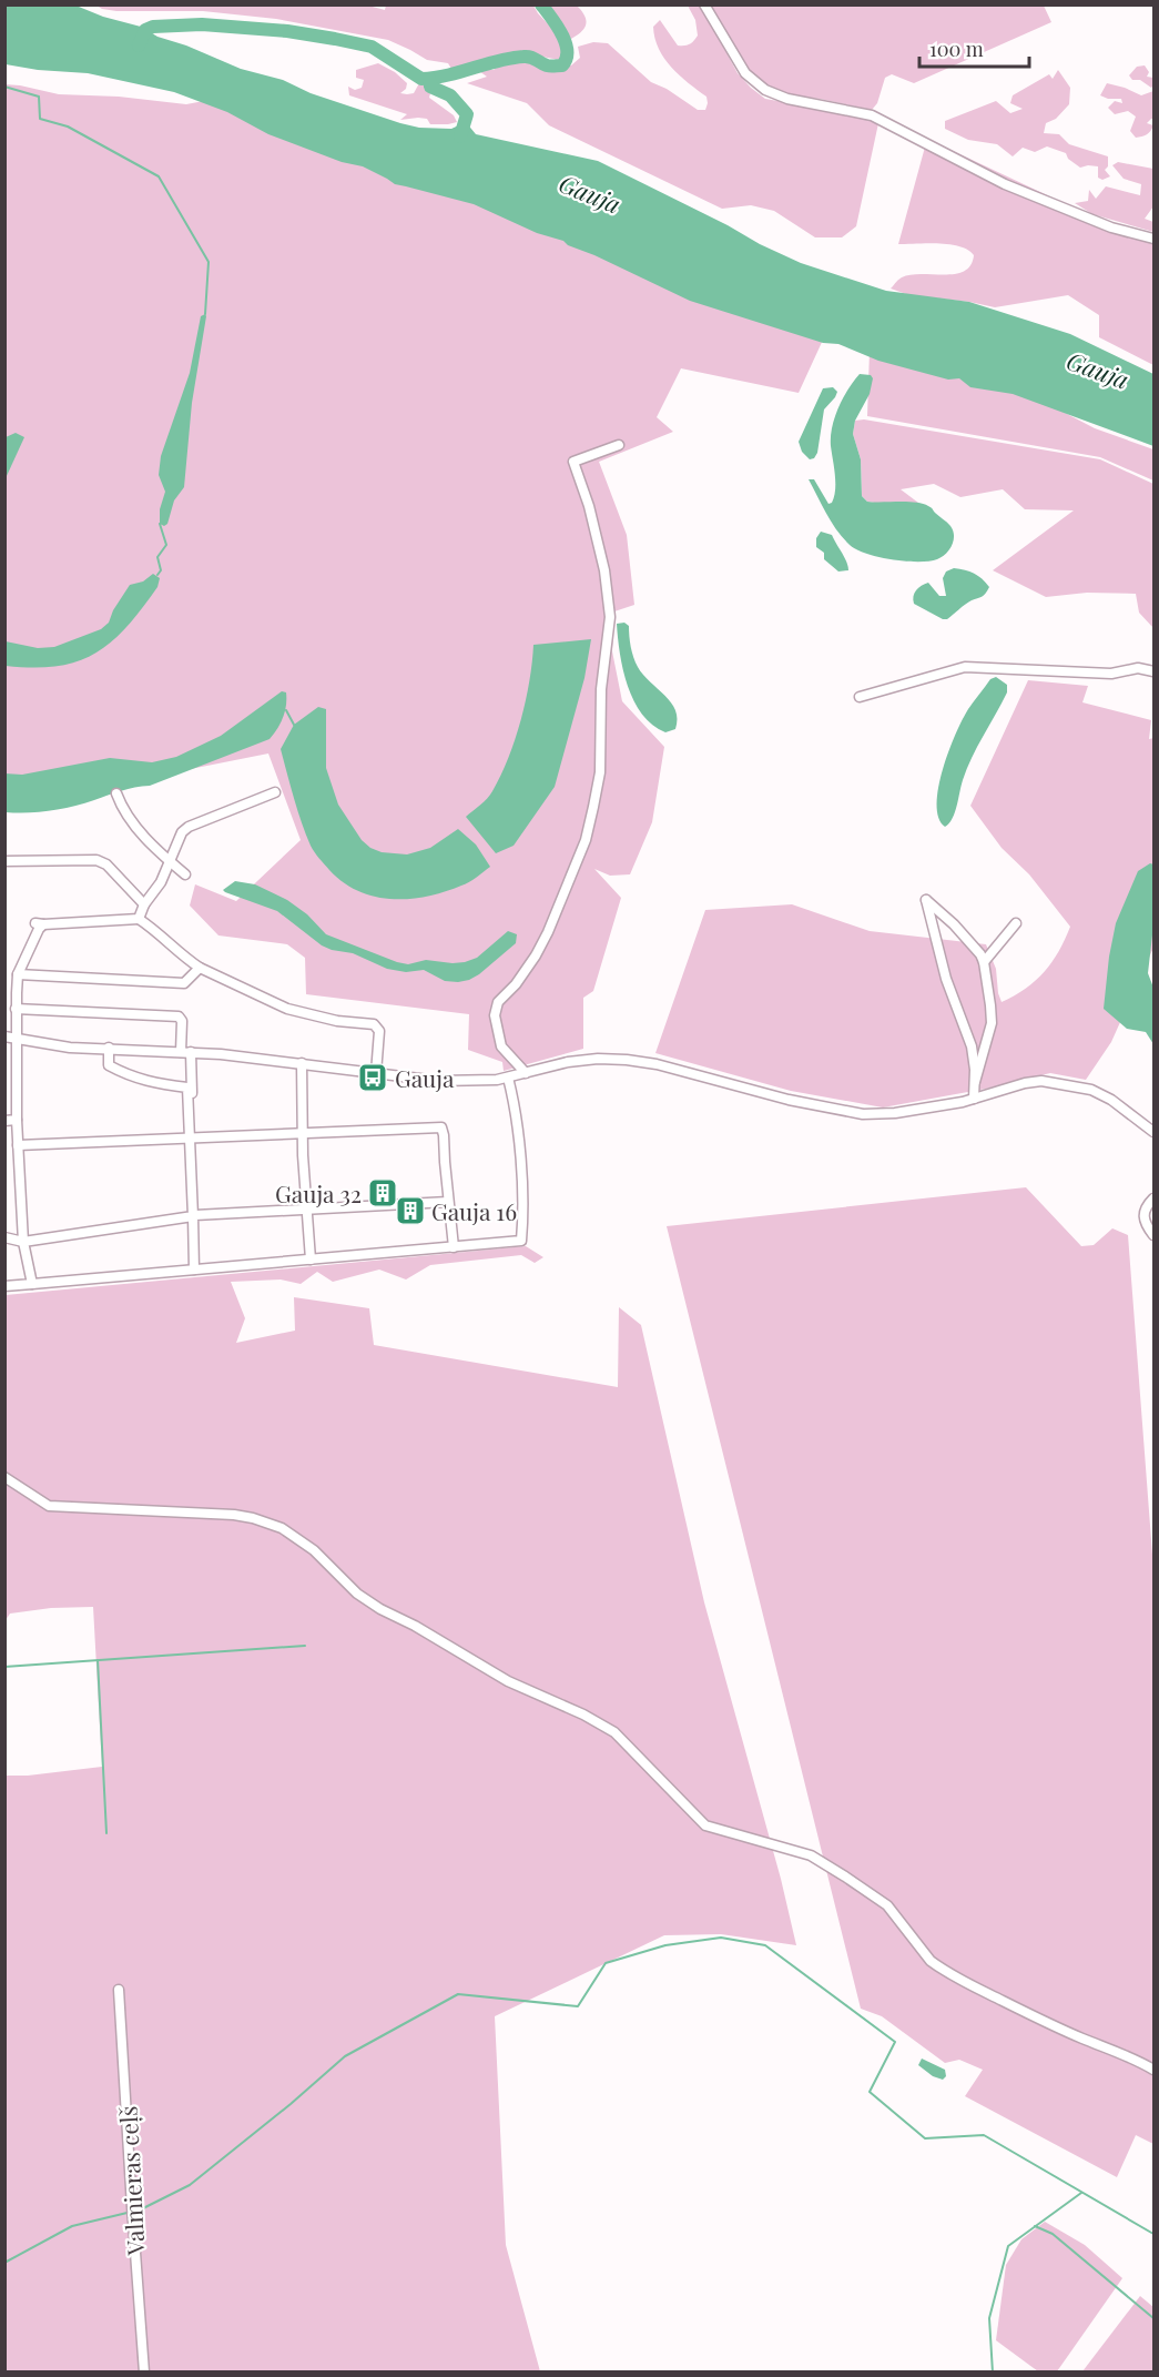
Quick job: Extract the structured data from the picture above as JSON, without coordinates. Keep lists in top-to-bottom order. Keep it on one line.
{"streets":{"street":["Valmieras ceļš"]},"water":["Gauja"],"places":{"bus stop":["Gauja"],"building":["Gauja 32","Gauja 16"]},"scale_bar":"100 m"}
